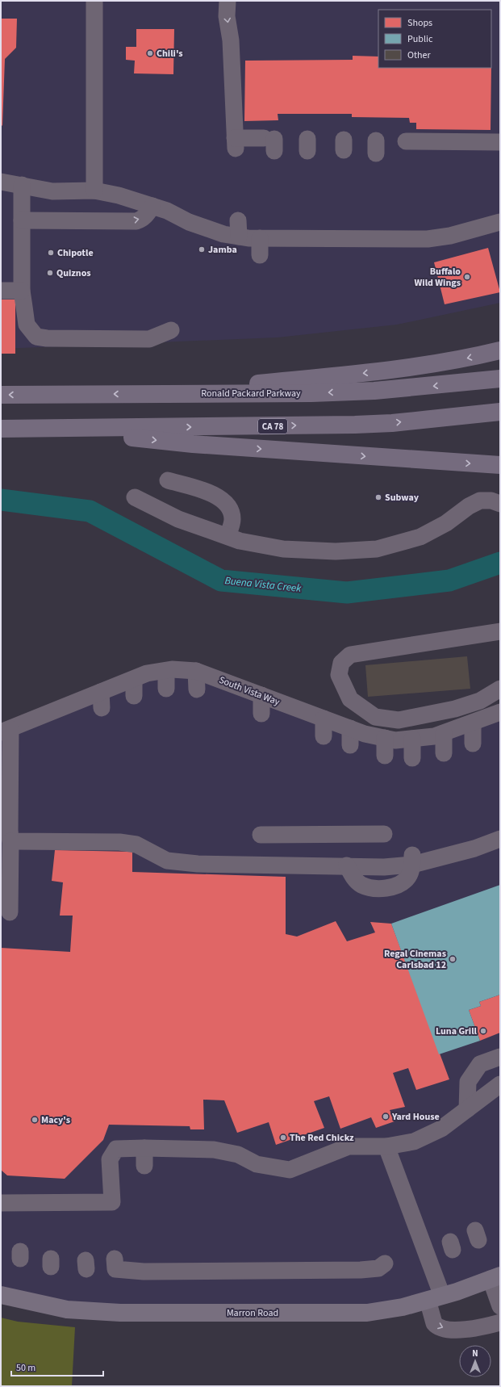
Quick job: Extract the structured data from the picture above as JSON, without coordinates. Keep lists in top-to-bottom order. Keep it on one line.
{"streets":{"highway":["Ronald Packard Parkway","CA 78"],"main road":["Marron Road"],"street":["South Vista Way"]},"water":["Buena Vista Creek"],"places":["Chili's","Jamba","Chipotle","Quiznos","Buffalo Wild Wings","Subway","Regal Cinemas Carlsbad 12","Luna Grill","Yard House","Macy's","The Red Chickz"],"legend":["Shops","Public","Other"],"scale_bar":"50 m","north":"top"}
